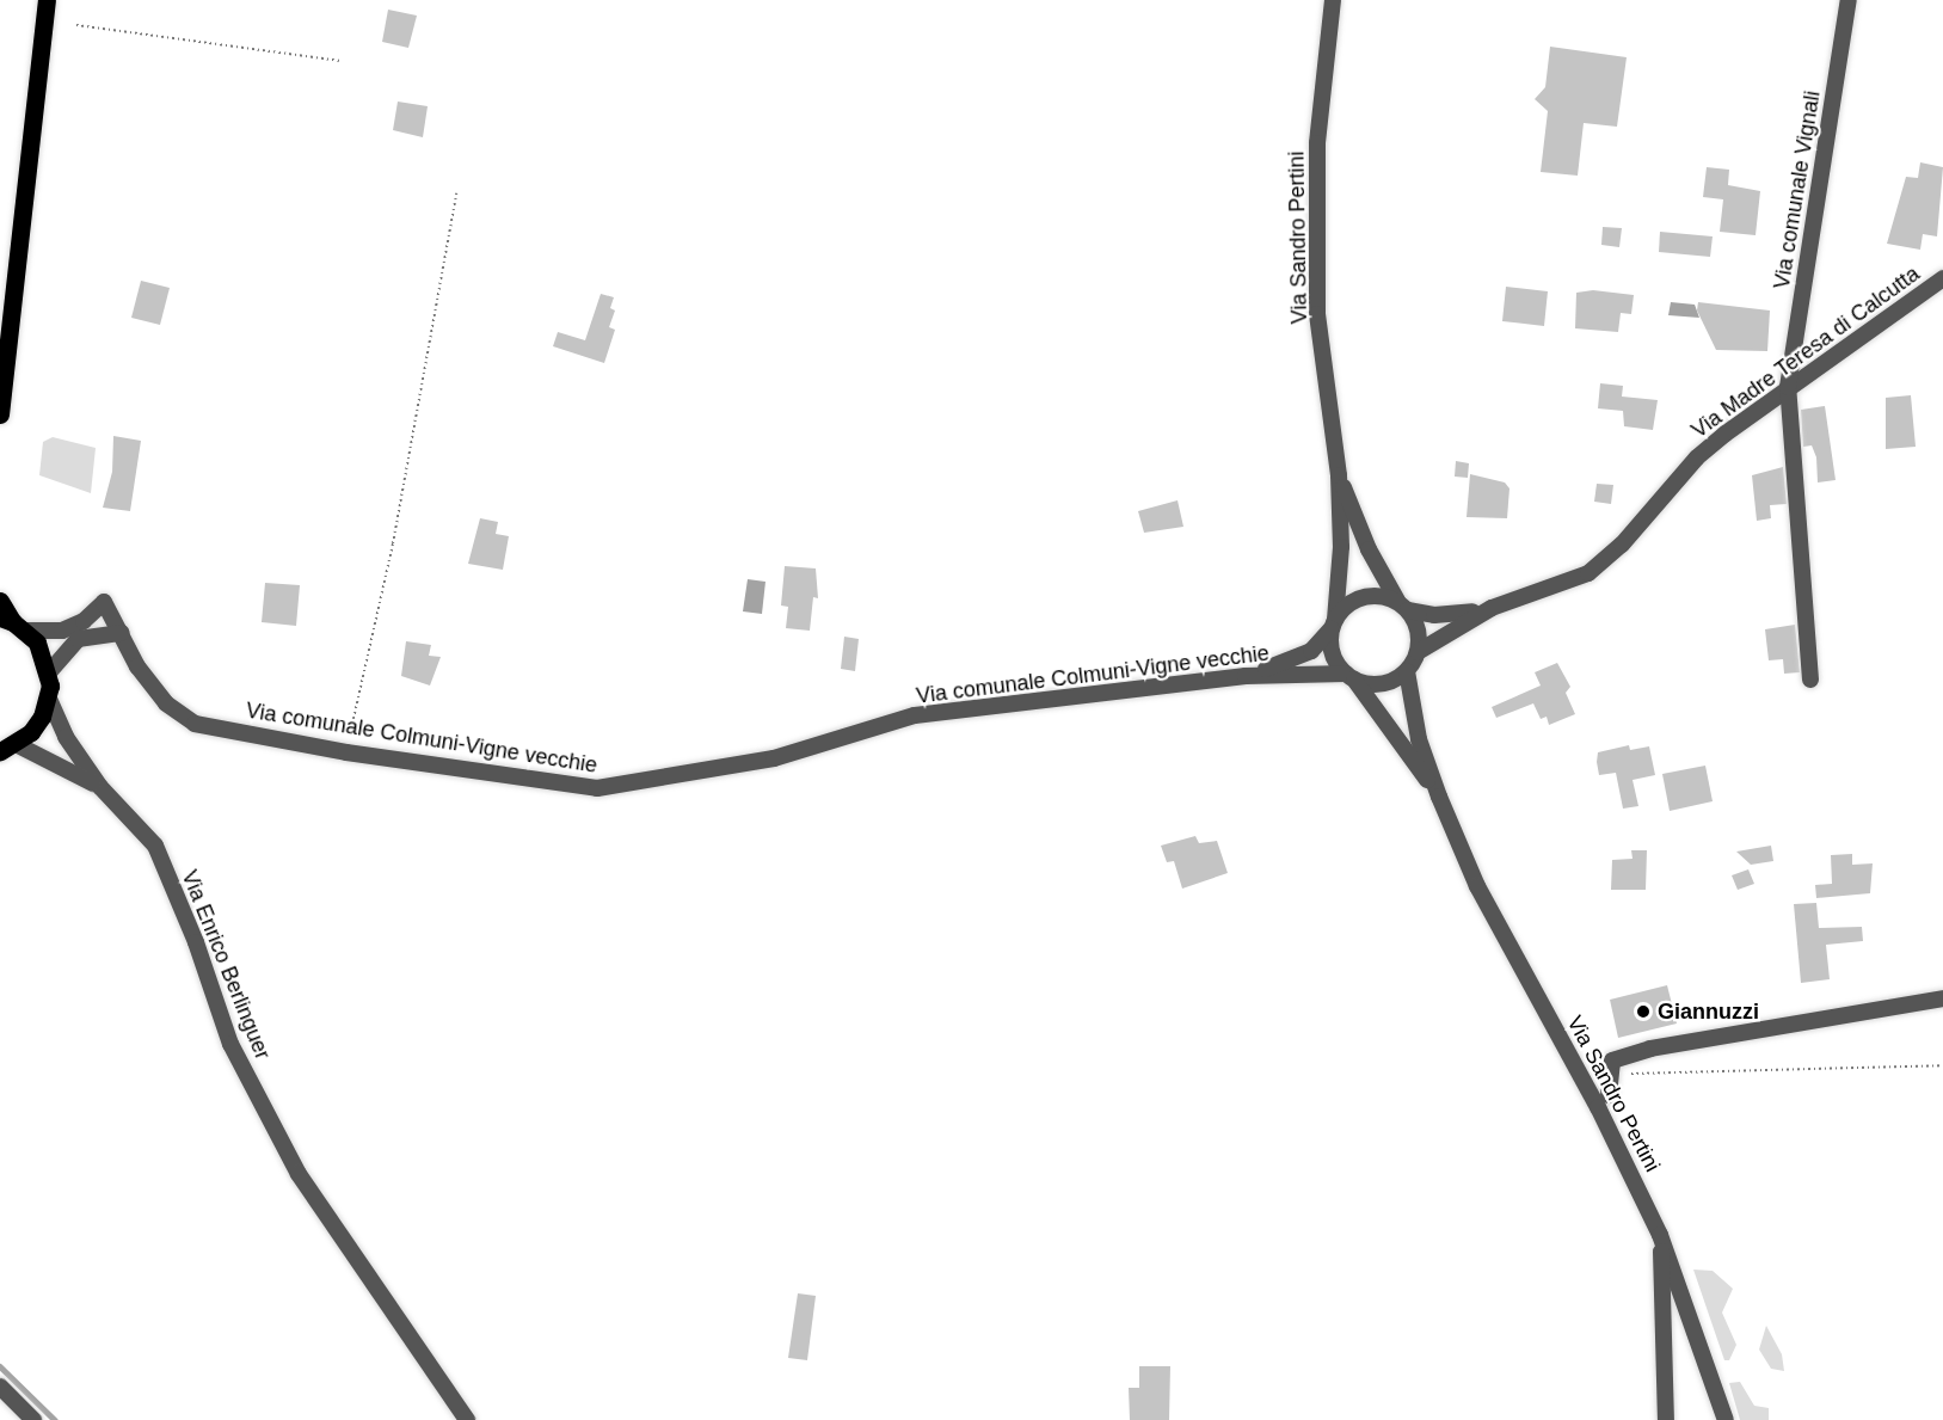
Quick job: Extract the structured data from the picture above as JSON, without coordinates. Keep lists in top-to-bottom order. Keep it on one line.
{"streets":{"street":["Via comunale Vignali","Via Sandro Pertini","Via Madre Teresa di Calcutta","Via comunale Colmuni-Vigne vecchie","Via Enrico Berlinguer"]},"crossings":[["Via comunale Vignali","Via Madre Teresa di Calcutta"],["Via Sandro Pertini","Via Madre Teresa di Calcutta"],["Via Sandro Pertini","Via comunale Colmuni-Vigne vecchie"],["Via Madre Teresa di Calcutta","Via comunale Colmuni-Vigne vecchie"]],"places":["Giannuzzi"]}
